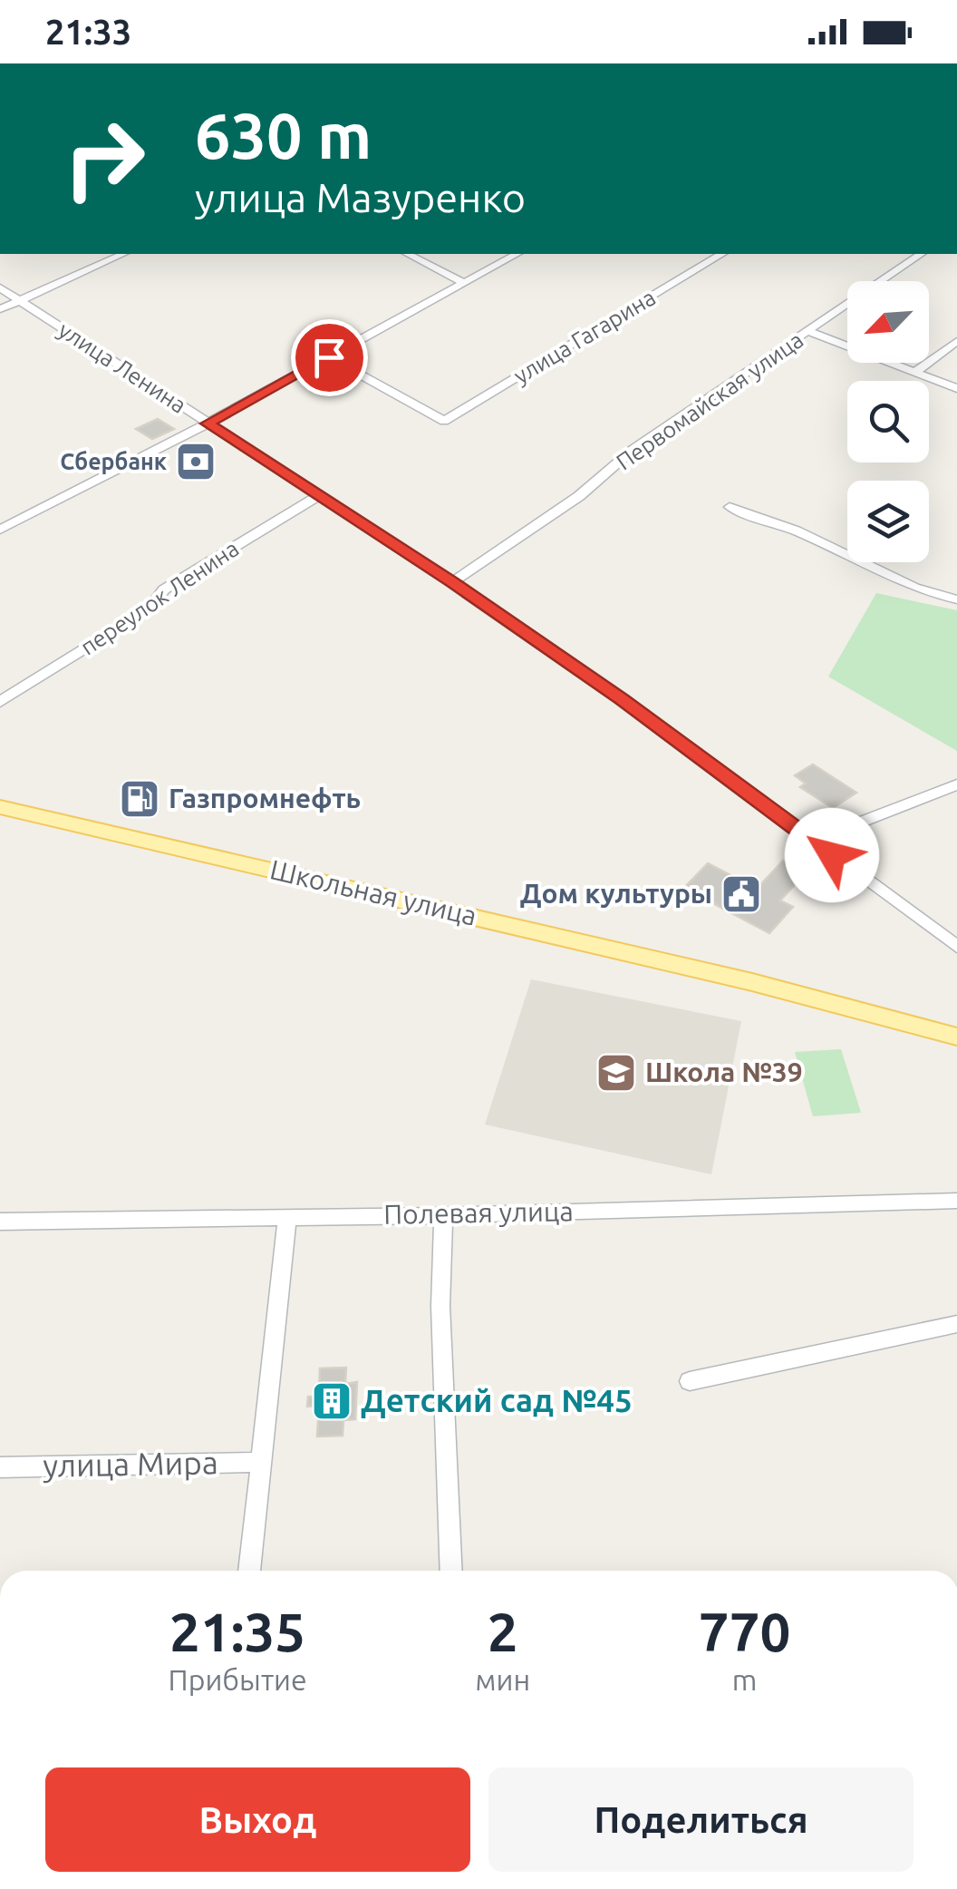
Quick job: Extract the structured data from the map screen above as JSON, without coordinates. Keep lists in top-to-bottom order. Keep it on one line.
{"streets":{"main road":["Школьная улица"],"street":["улица Гагарина","улица Ленина","Первомайская улица","переулок Ленина","Полевая улица","улица Мира"]},"crossings":[["улица Ленина","Первомайская улица"],["улица Ленина","переулок Ленина"]],"places":{"bank":["Сбербанк"],"fuel station":["Газпромнефть"],"public building":["Дом культуры"],"school or university":["Школа №39"],"building":["Детский сад №45"]},"north":"bottom left","page":{"status":"21:33","turn":["630 m","улица Мазуренко"],"eta":["21:35","Прибытие","2","мин","770","m"],"buttons":["Выход","Поделиться"]}}
